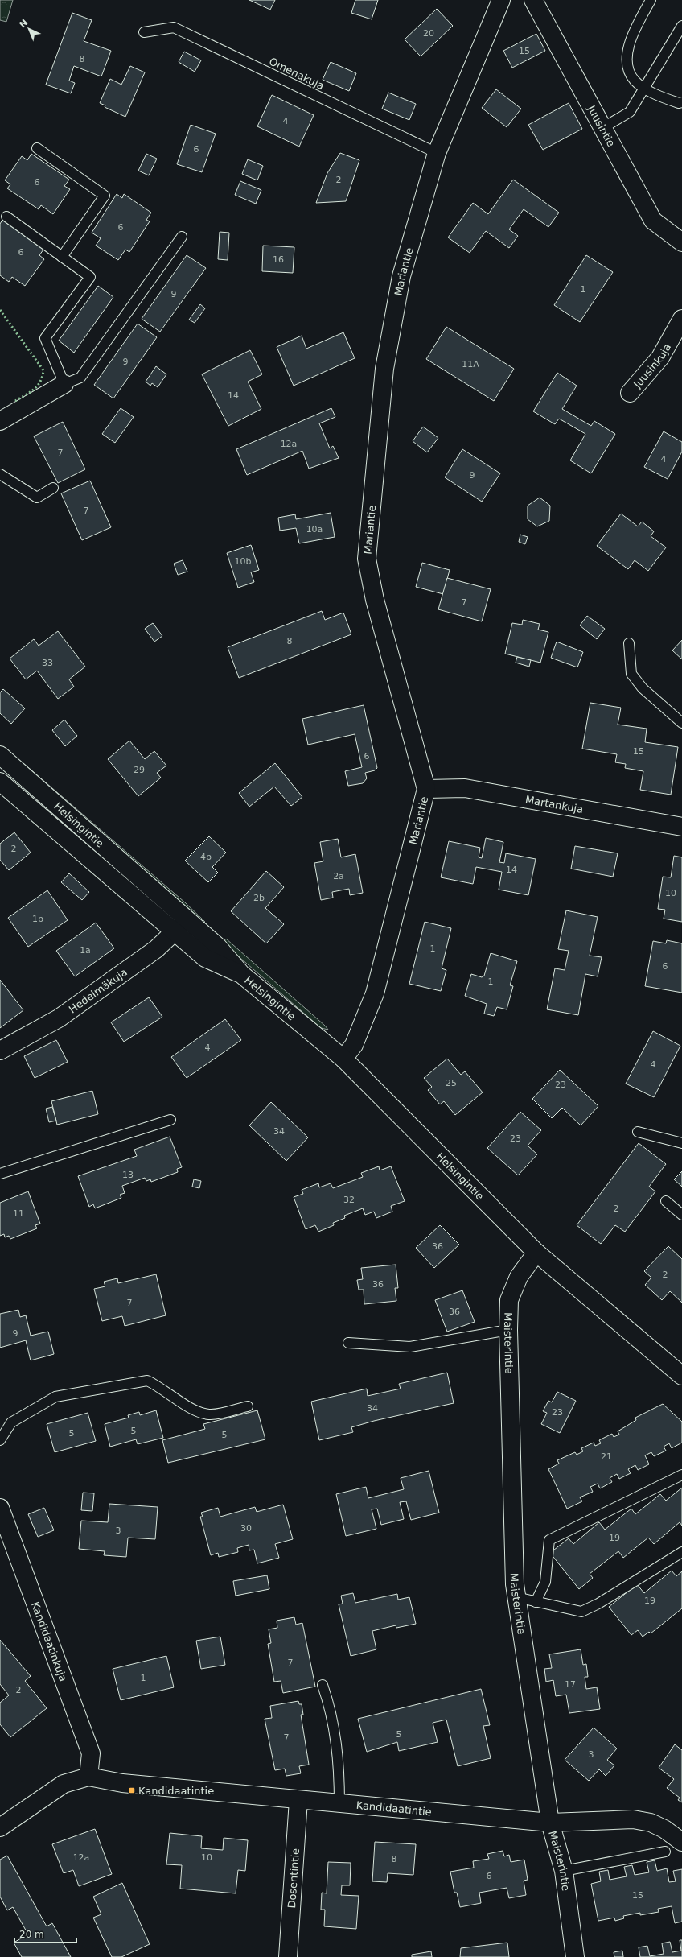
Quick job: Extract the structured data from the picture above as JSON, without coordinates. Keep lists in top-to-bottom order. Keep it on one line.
{"streets":{"street":["Juusintie","Mariantie","Juusinkuja","Martankuja","Helsingintie","Hedelmäkuja","Maisterintie","Kandidaatinkuja","Kandidaatintie","Dosentintie"],"lane":["Omenakuja"]},"crossings":[["Omenakuja","Mariantie"],["Mariantie","Martankuja"],["Mariantie","Helsingintie"],["Helsingintie","Hedelmäkuja"],["Helsingintie","Maisterintie"],["Maisterintie","Kandidaatintie"],["Kandidaatinkuja","Kandidaatintie"],["Kandidaatintie","Dosentintie"]],"places":{"transit":["Kandidaatintie"]},"house_numbers":["20","15","8","4","6","2","6","6","6","16","1","9","9","11A","14","12a","7","4","9","7","10a","10b","7","8","33","15","6","29","2","4b","14","2a","10","2b","1b","1","1a","6","1","4","4","25","23","34","23","13","32","2","11","36","2","36","7","36","9","34","23","5","5","5","21","30","3","19","19","7","1","17","2","5","7","3","12a","10","8","6","15"],"scale_bar":"20 m","north":"top left"}
